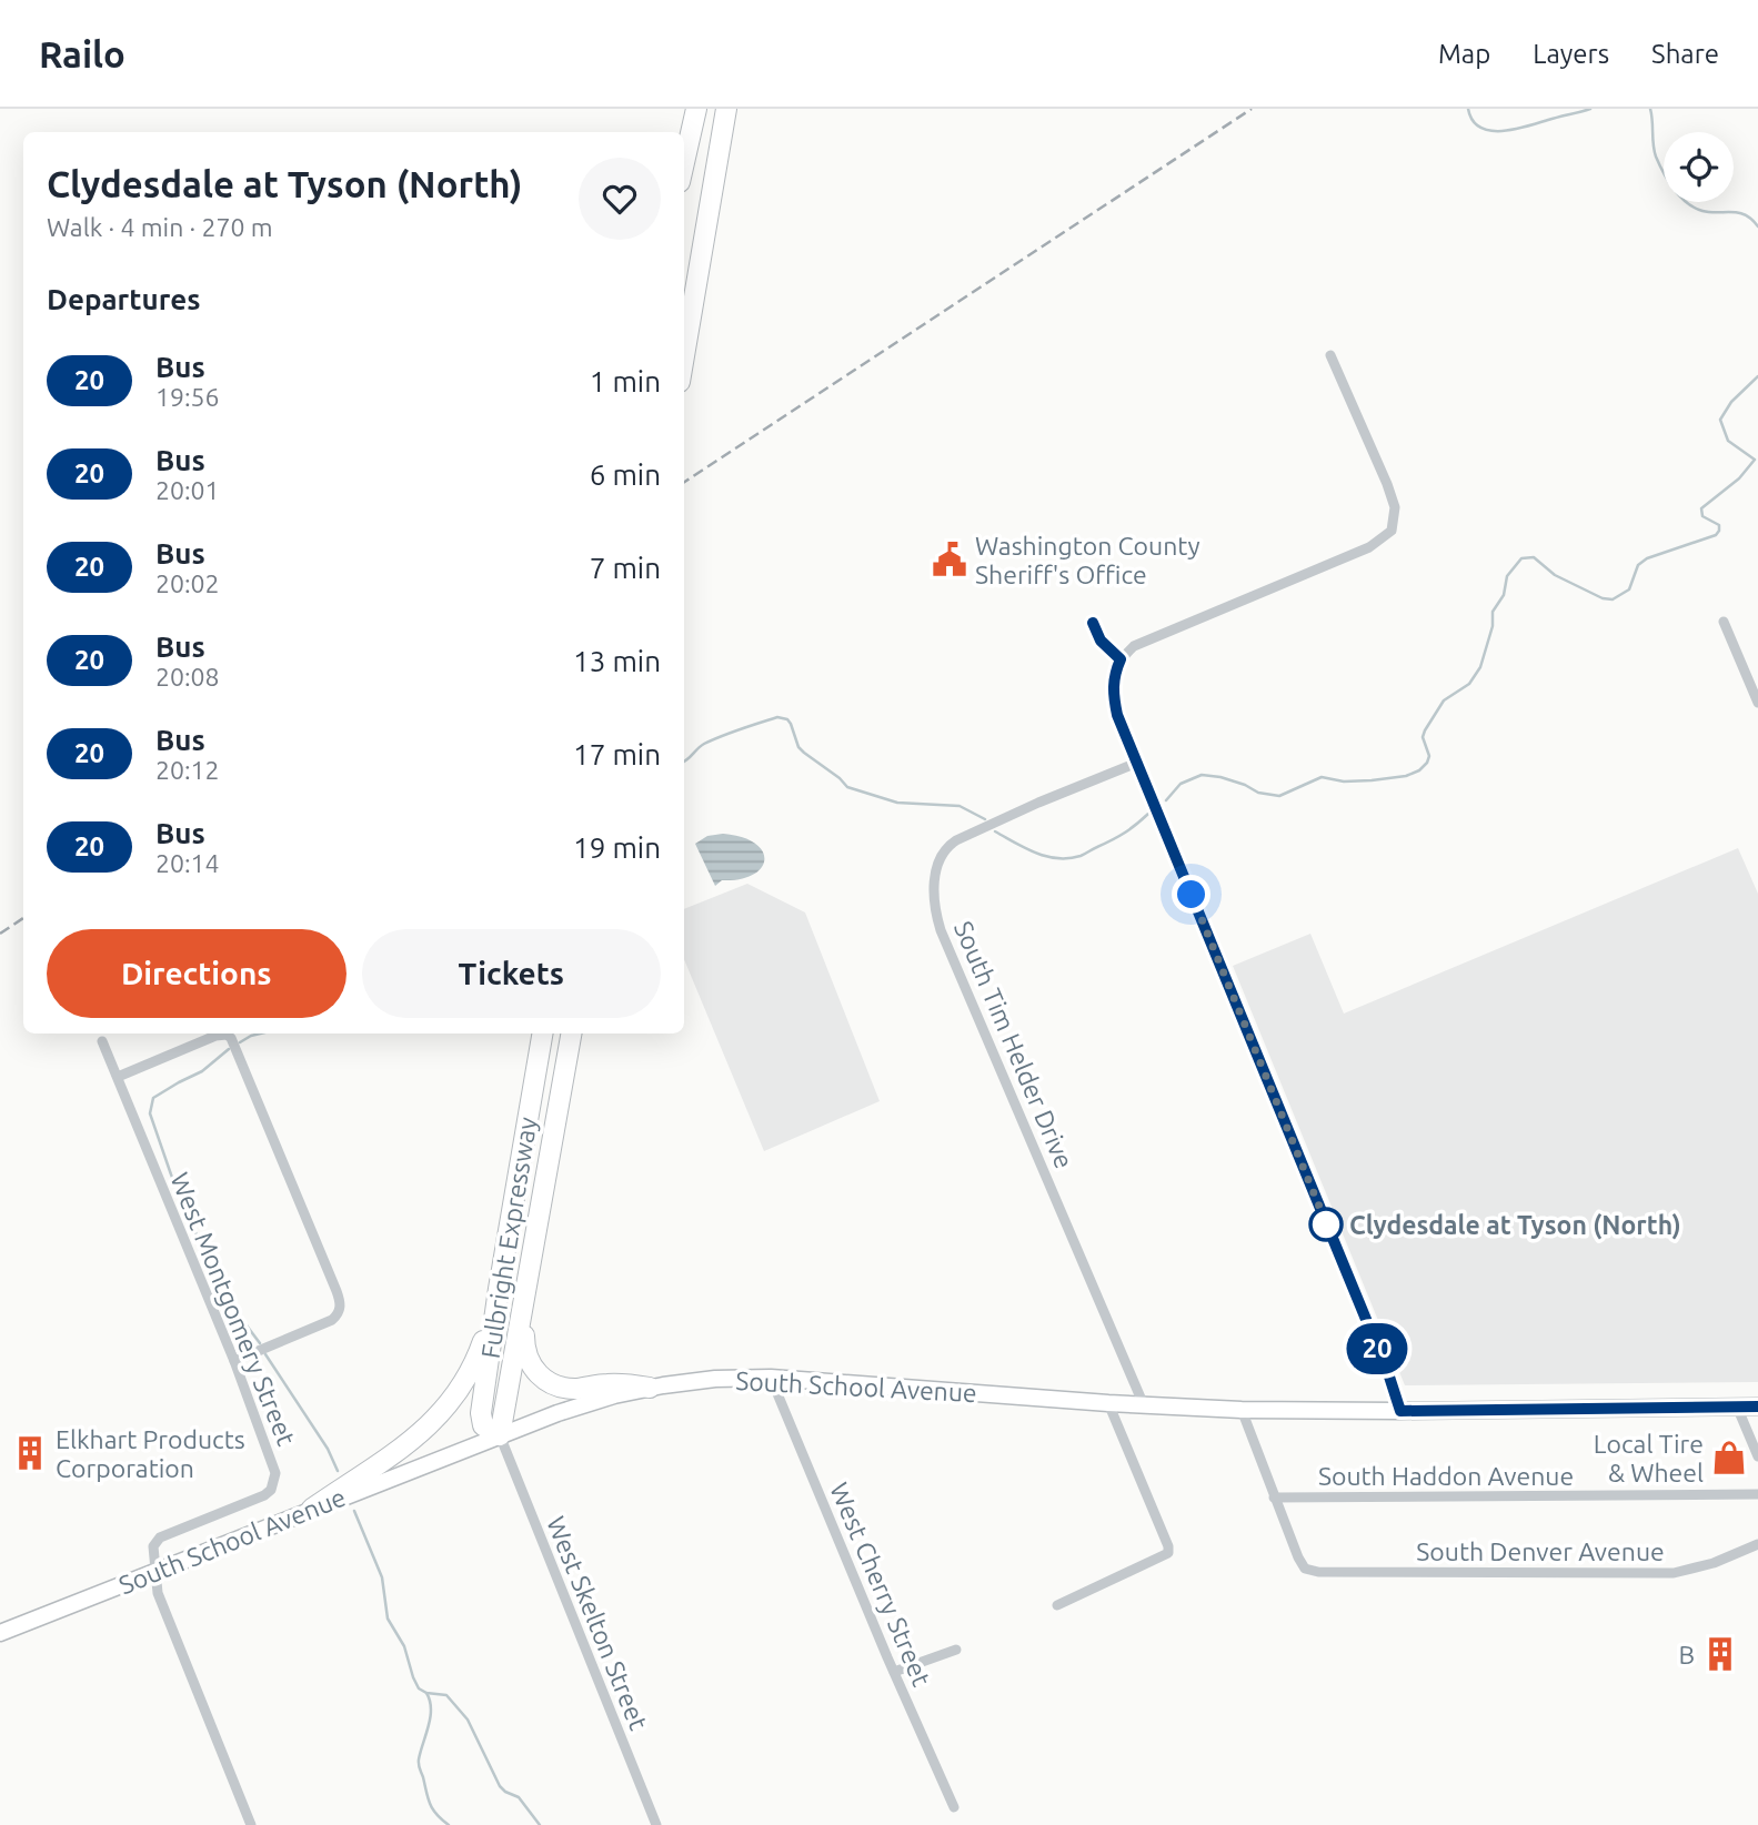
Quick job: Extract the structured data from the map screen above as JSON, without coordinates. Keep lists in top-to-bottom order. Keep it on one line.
{"streets":{"highway":["Fulbright Expressway"],"main road":["South School Avenue"],"street":["South Tim Helder Drive","West Montgomery Street","South Haddon Avenue","South Denver Avenue","West Cherry Street","West Skelton Street"]},"crossings":[["South Tim Helder Drive","South School Avenue"],["Fulbright Expressway","South School Avenue"],["Fulbright Expressway","West Skelton Street"],["West Montgomery Street","South School Avenue"],["South School Avenue","West Cherry Street"],["South School Avenue","West Skelton Street"],["South Haddon Avenue","South Denver Avenue"]],"places":{"public building":["Washington County Sheriff's Office"],"other":["Clydesdale at Tyson (North)"],"building":["Elkhart Products Corporation","B"],"shop":["Local Tire & Wheel"]},"lines":["bus line 20"],"page":{"header":"Railo","nav":["Map","Layers","Share"],"on_map":"20","heading":[["Clydesdale at Tyson (North)","Walk · 4 min · 270 m"],"Departures"],"list":[{"mark":"20","name":"Bus","note":"19:56","value":"1 min"},{"mark":"20","name":"Bus","note":"20:01","value":"6 min"},{"mark":"20","name":"Bus","note":"20:02","value":"7 min"},{"mark":"20","name":"Bus","note":"20:08","value":"13 min"},{"mark":"20","name":"Bus","note":"20:12","value":"17 min"},{"mark":"20","name":"Bus","note":"20:14","value":"19 min"}],"buttons":["Directions","Tickets"]}}
